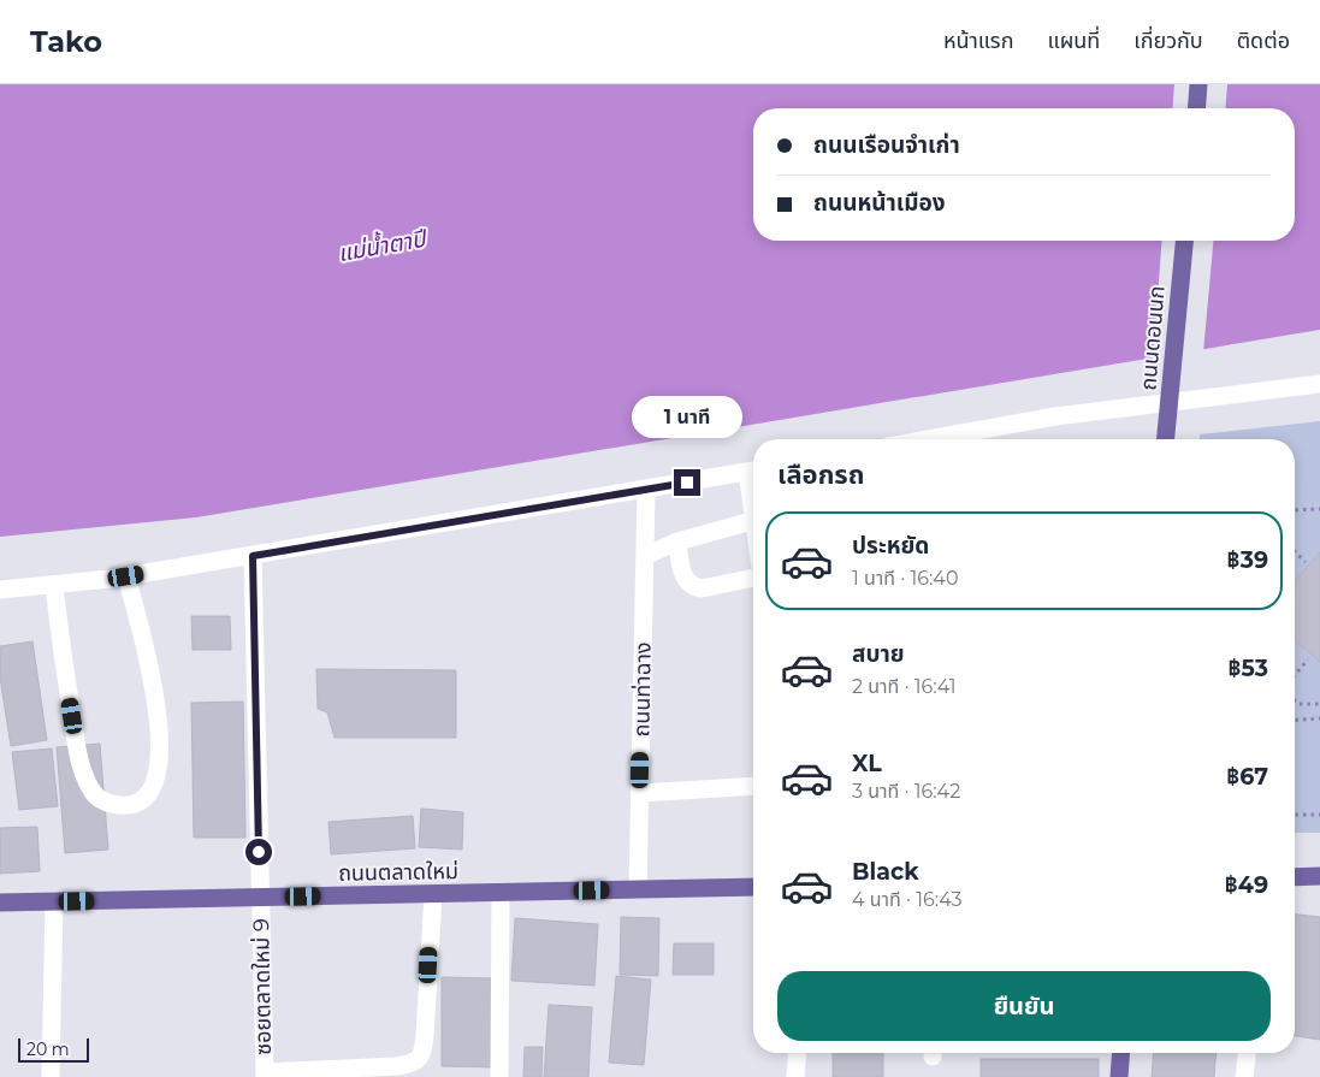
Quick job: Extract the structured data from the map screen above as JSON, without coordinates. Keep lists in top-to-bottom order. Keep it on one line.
{"streets":{"main road":["ถนนดอนนก","ถนนตลาดใหม่"],"street":["ถนนท่าฉาง","ซอยตลาดใหม่ 9"]},"crossings":[["ถนนท่าฉาง","ถนนตลาดใหม่"],["ถนนตลาดใหม่","ซอยตลาดใหม่ 9"]],"water":["แม่น้ำตาปี"],"scale_bar":"20 m","page":{"header":"Tako","nav":["หน้าแรก","แผนที่","เกี่ยวกับ","ติดต่อ"],"banner":["ถนนเรือนจำเก่า","ถนนหน้าเมือง"],"bubble":"1 นาที","heading":"เลือกรถ","list":[{"name":"ประหยัด","note":"1 นาที · 16:40","value":"฿39"},{"name":"สบาย","note":"2 นาที · 16:41","value":"฿53"},{"name":"XL","note":"3 นาที · 16:42","value":"฿67"},{"name":"Black","note":"4 นาที · 16:43","value":"฿49"}],"buttons":"ยืนยัน","scale":"20 m"}}
